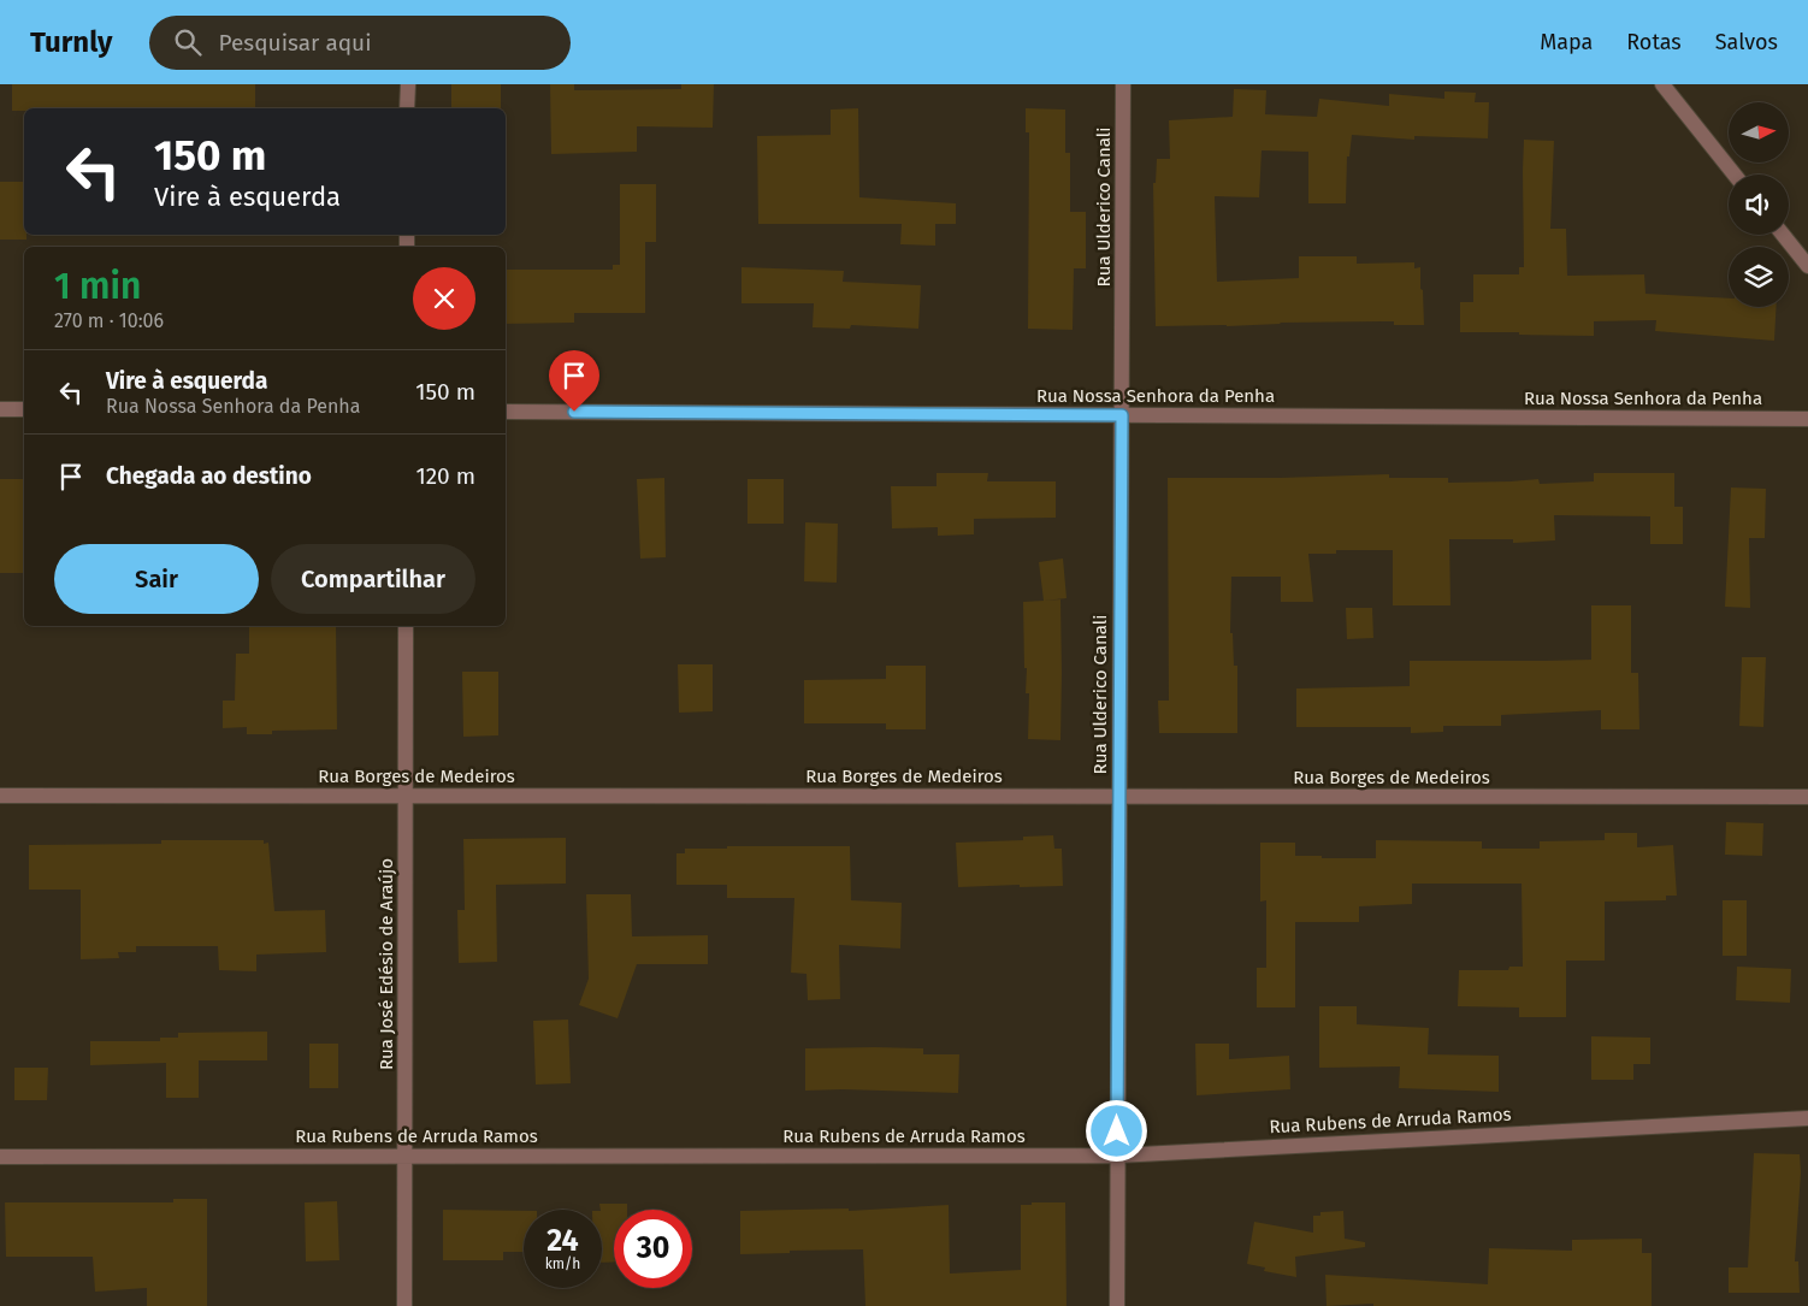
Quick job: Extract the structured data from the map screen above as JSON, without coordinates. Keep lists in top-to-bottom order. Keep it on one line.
{"streets":{"street":["Rua Ulderico Canali","Rua Nossa Senhora da Penha","Rua Borges de Medeiros","Rua José Edésio de Araújo","Rua Rubens de Arruda Ramos"]},"crossings":[["Rua Ulderico Canali","Rua Nossa Senhora da Penha"],["Rua Ulderico Canali","Rua Borges de Medeiros"],["Rua Ulderico Canali","Rua Rubens de Arruda Ramos"],["Rua Borges de Medeiros","Rua José Edésio de Araújo"],["Rua José Edésio de Araújo","Rua Rubens de Arruda Ramos"]],"north":"right","page":{"header":"Turnly","search":"Pesquisar aqui","nav":["Mapa","Rotas","Salvos"],"turn":["150 m","Vire à esquerda"],"heading":["1 min","270 m · 10:06"],"list":[{"name":"Vire à esquerda","note":"Rua Nossa Senhora da Penha","value":"150 m"},{"name":"Chegada ao destino","value":"120 m"}],"buttons":["Sair","Compartilhar"],"speed":"24 km/h","limit":"30"}}
